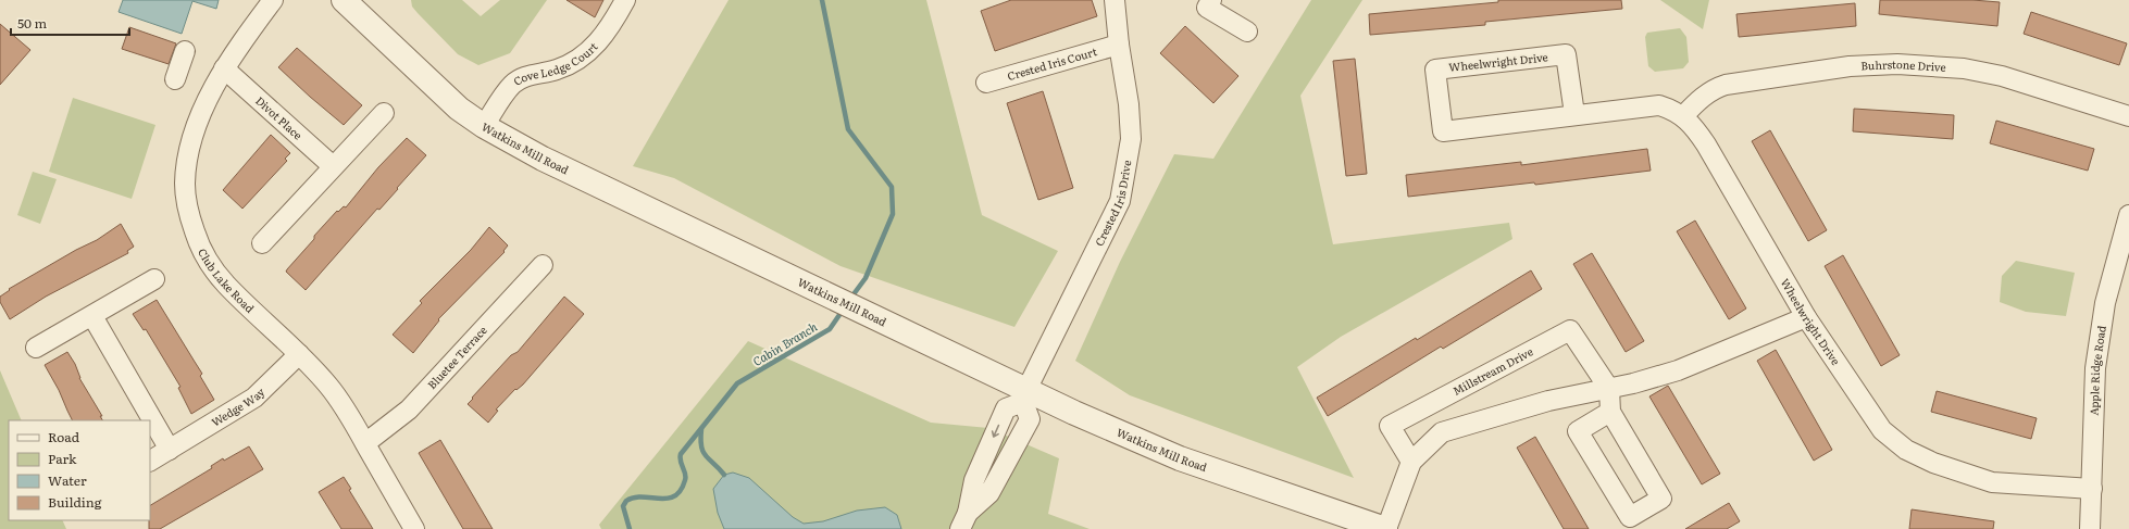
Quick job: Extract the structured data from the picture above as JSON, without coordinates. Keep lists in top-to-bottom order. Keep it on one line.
{"streets":{"street":["Wheelwright Drive","Cove Ledge Court","Crested Iris Court","Buhrstone Drive","Divot Place","Watkins Mill Road","Crested Iris Drive","Club Lake Road","Bluetee Terrace","Apple Ridge Road","Millstream Drive","Wedge Way"]},"crossings":[["Wheelwright Drive","Buhrstone Drive"],["Wheelwright Drive","Apple Ridge Road"],["Cove Ledge Court","Watkins Mill Road"],["Crested Iris Court","Crested Iris Drive"],["Divot Place","Club Lake Road"],["Watkins Mill Road","Crested Iris Drive"],["Club Lake Road","Bluetee Terrace"],["Club Lake Road","Wedge Way"]],"water":["Cabin Branch"],"legend":["Road","Park","Water","Building"],"scale_bar":"50 m"}
